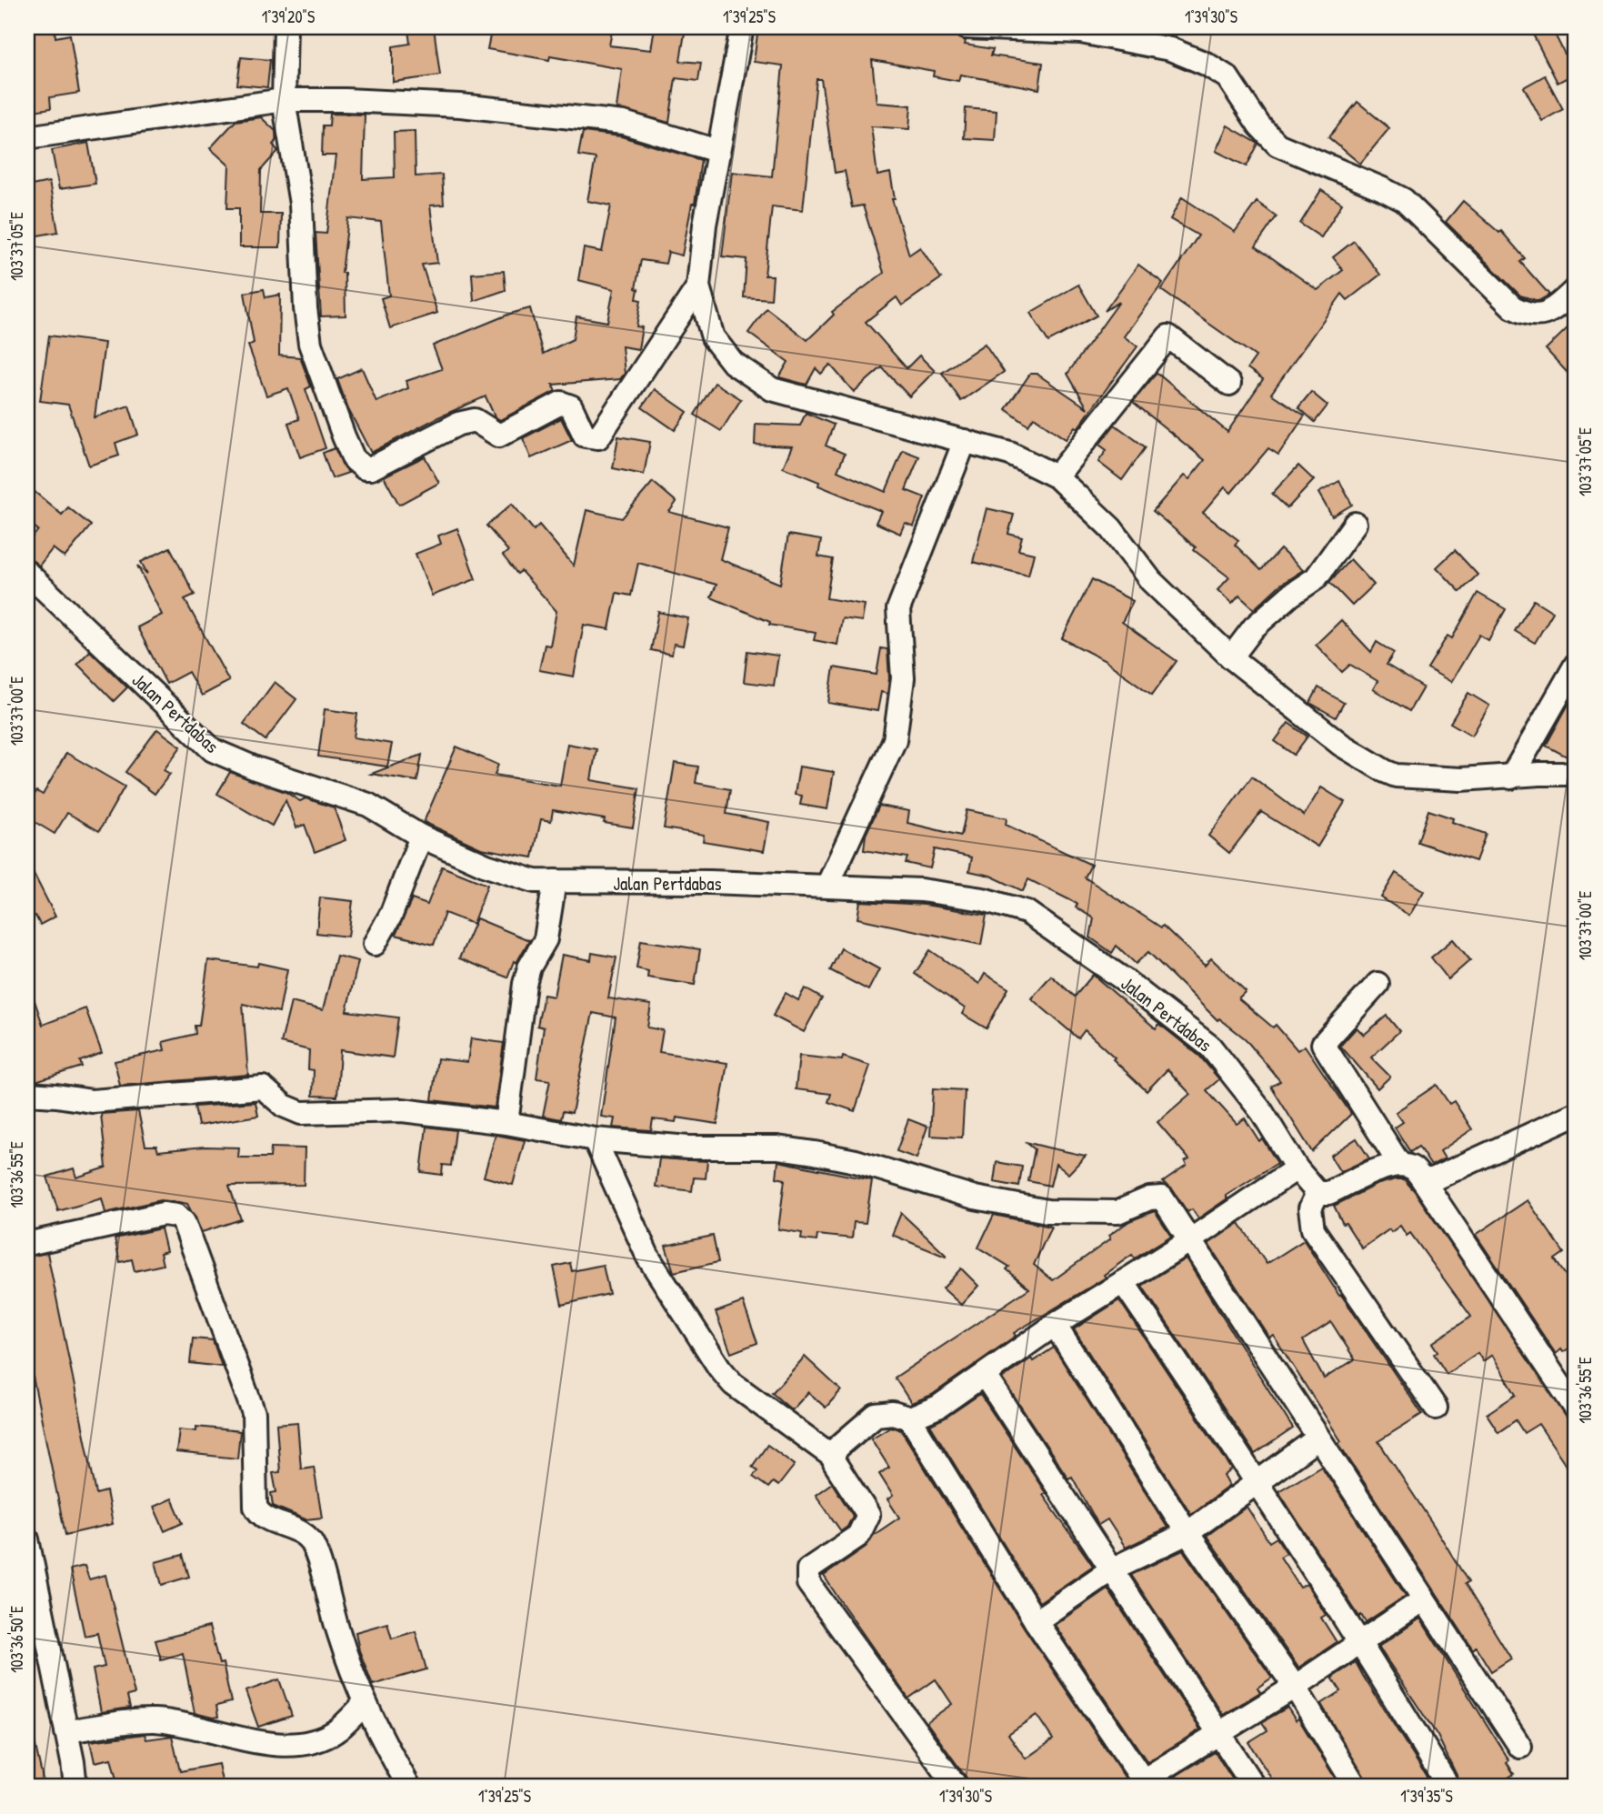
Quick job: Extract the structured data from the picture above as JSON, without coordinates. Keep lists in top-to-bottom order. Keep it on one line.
{"streets":{"street":["Jalan Pertdabas"]},"coordinates":["1°39'20\"S","1°39'25\"S","1°39'30\"S","103°37'05\"E","103°37'00\"E","103°36'55\"E","103°36'50\"E","1°39'35\"S"]}
